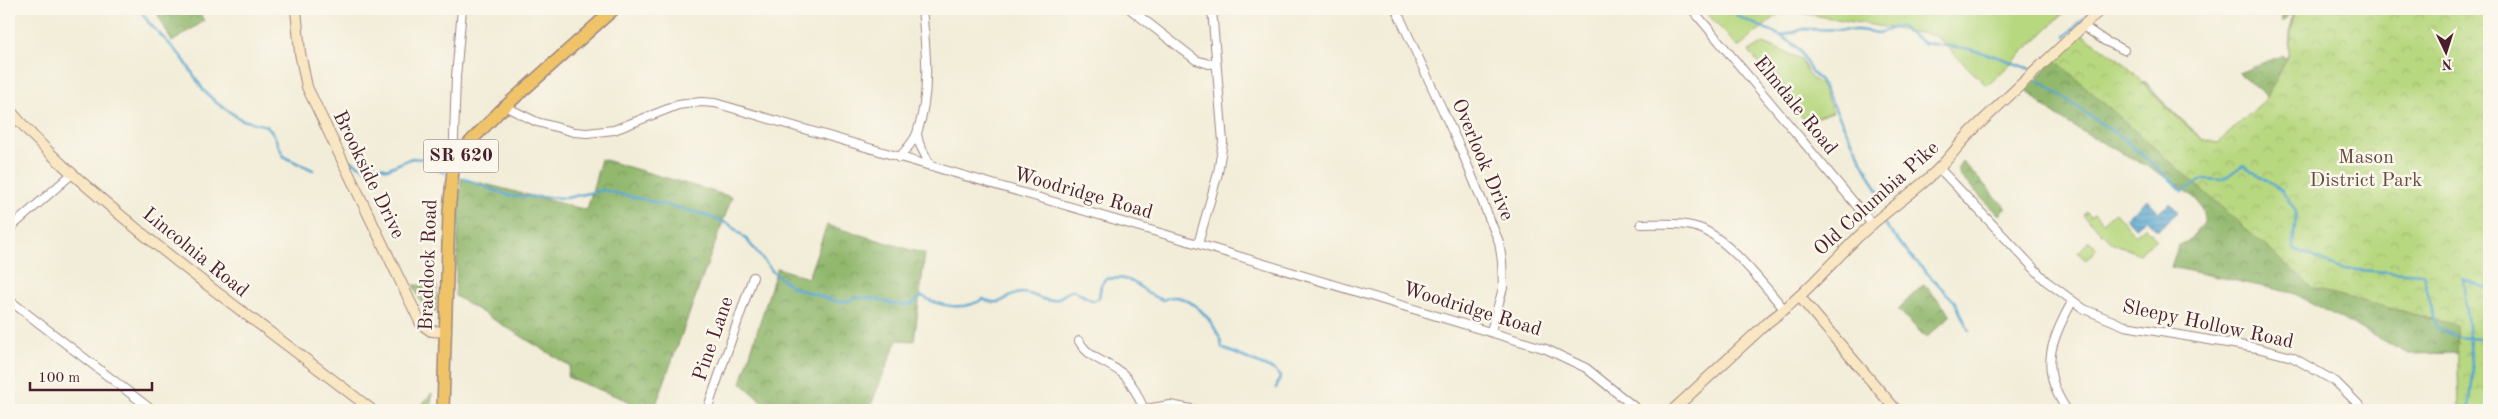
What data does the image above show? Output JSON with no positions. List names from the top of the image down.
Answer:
{
  "streets": {
    "main road": ["SR 620", "Braddock Road"],
    "street": [
      "Elmdale Road",
      "Overlook Drive",
      "Brookside Drive",
      "Woodridge Road",
      "Old Columbia Pike",
      "Lincolnia Road",
      "Sleepy Hollow Road",
      "Pine Lane"
    ]
  },
  "crossings": [
    ["Elmdale Road", "Old Columbia Pike"],
    ["Overlook Drive", "Woodridge Road"],
    ["Brookside Drive", "Braddock Road"],
    ["Woodridge Road", "Braddock Road"],
    ["Old Columbia Pike", "Sleepy Hollow Road"]
  ],
  "parks": ["Mason District Park"],
  "scale_bar": "100 m",
  "north": "bottom"
}
